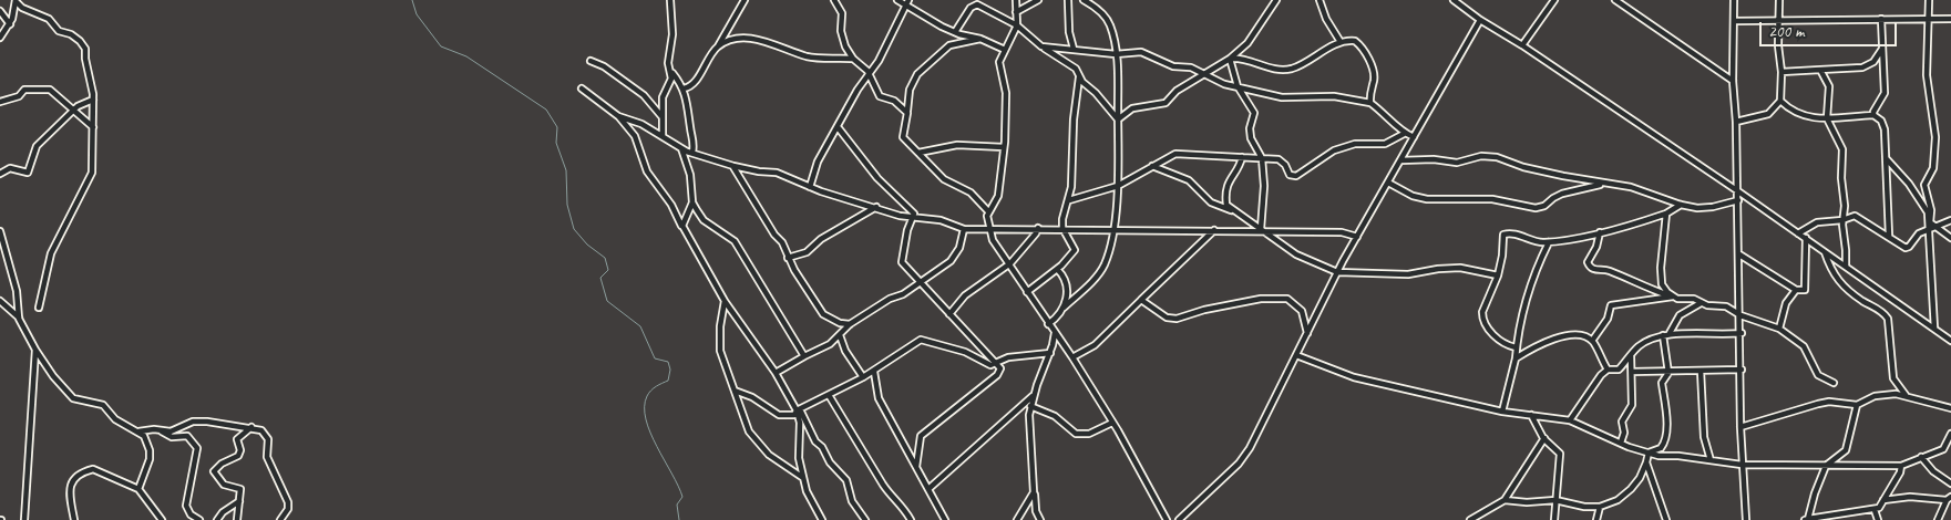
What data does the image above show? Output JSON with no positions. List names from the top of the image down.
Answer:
{
  "scale_bar": "200 m"
}
